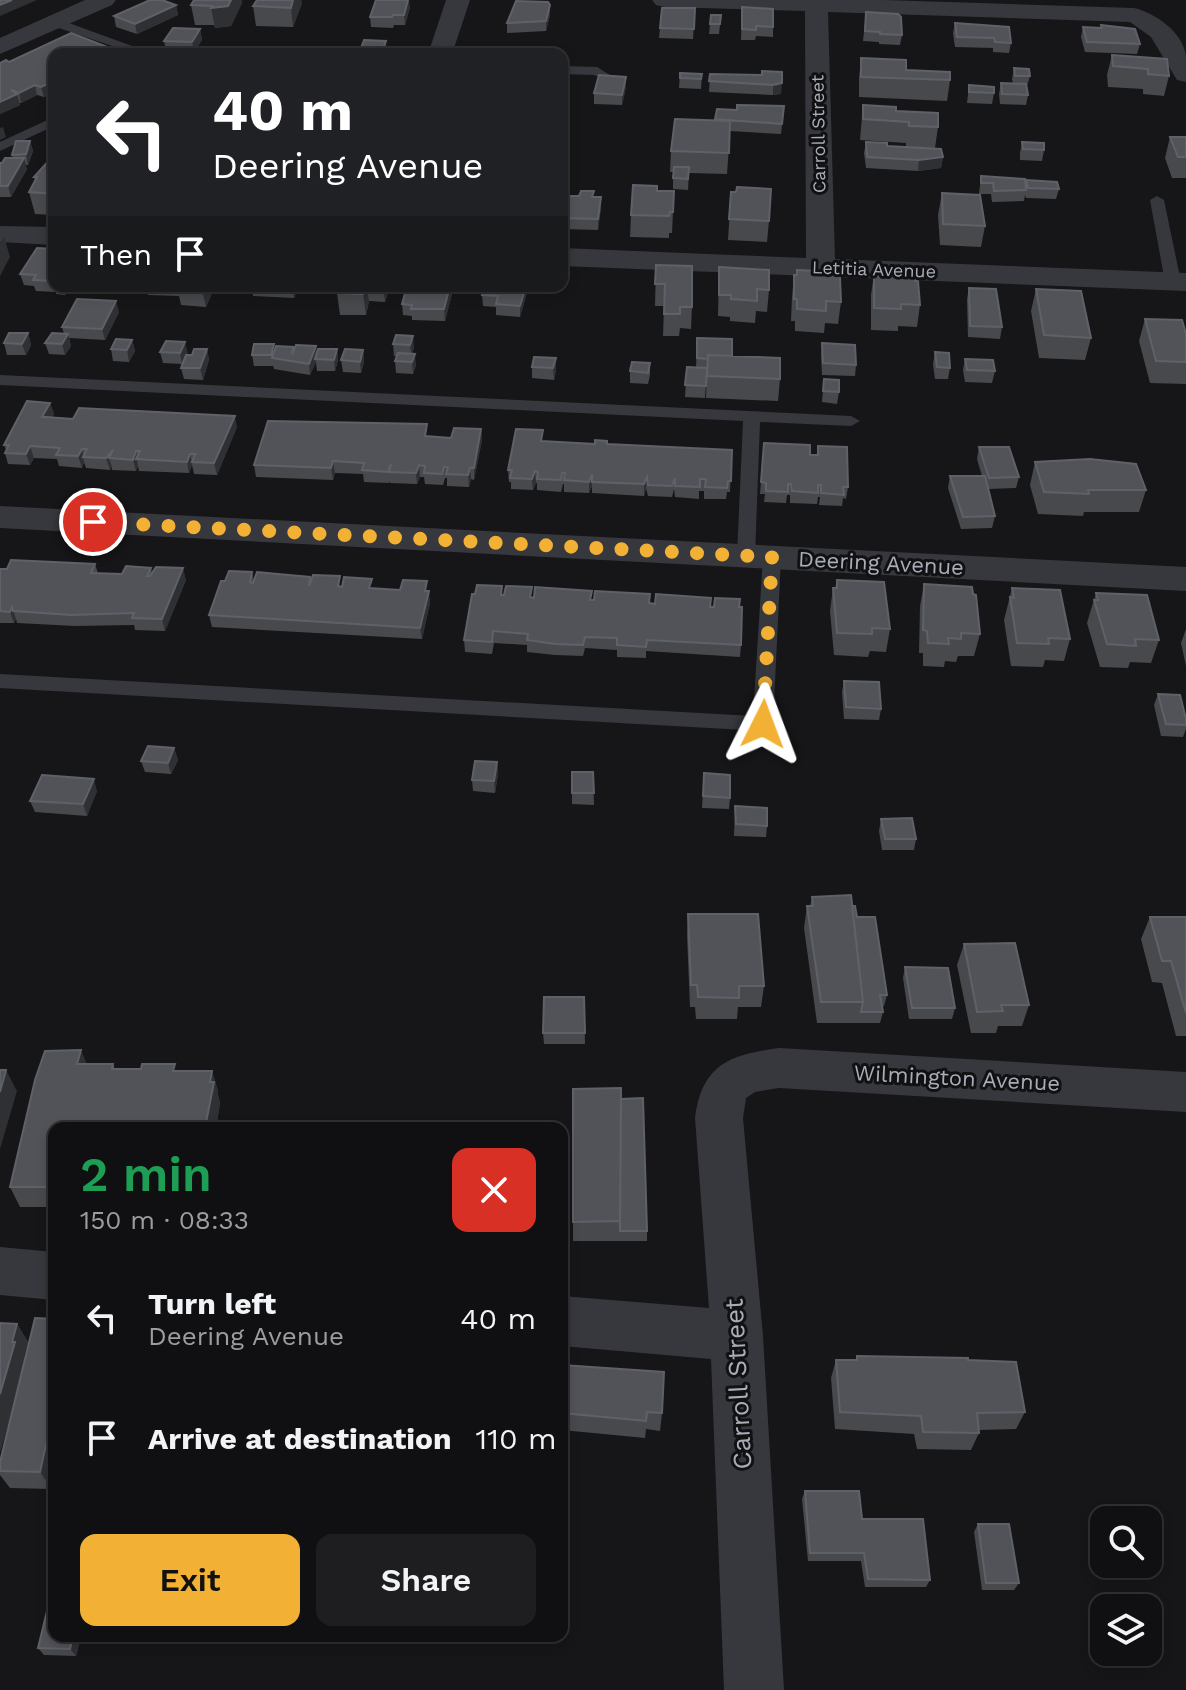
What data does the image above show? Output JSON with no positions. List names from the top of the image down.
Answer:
{
  "streets": {
    "street": [
      "Carroll Street",
      "Letitia Avenue",
      "Deering Avenue",
      "Wilmington Avenue"
    ]
  },
  "crossings": [
    ["Carroll Street", "Letitia Avenue"],
    ["Carroll Street", "Wilmington Avenue"]
  ],
  "page": {
    "turn": ["40 m", "Deering Avenue"],
    "then": "Then",
    "heading": ["2 min", "150 m · 08:33"],
    "list": [
      {
        "name": "Turn left",
        "note": "Deering Avenue",
        "value": "40 m"
      },
      {
        "name": "Arrive at destination",
        "value": "110 m"
      }
    ],
    "buttons": ["Exit", "Share"]
  }
}
